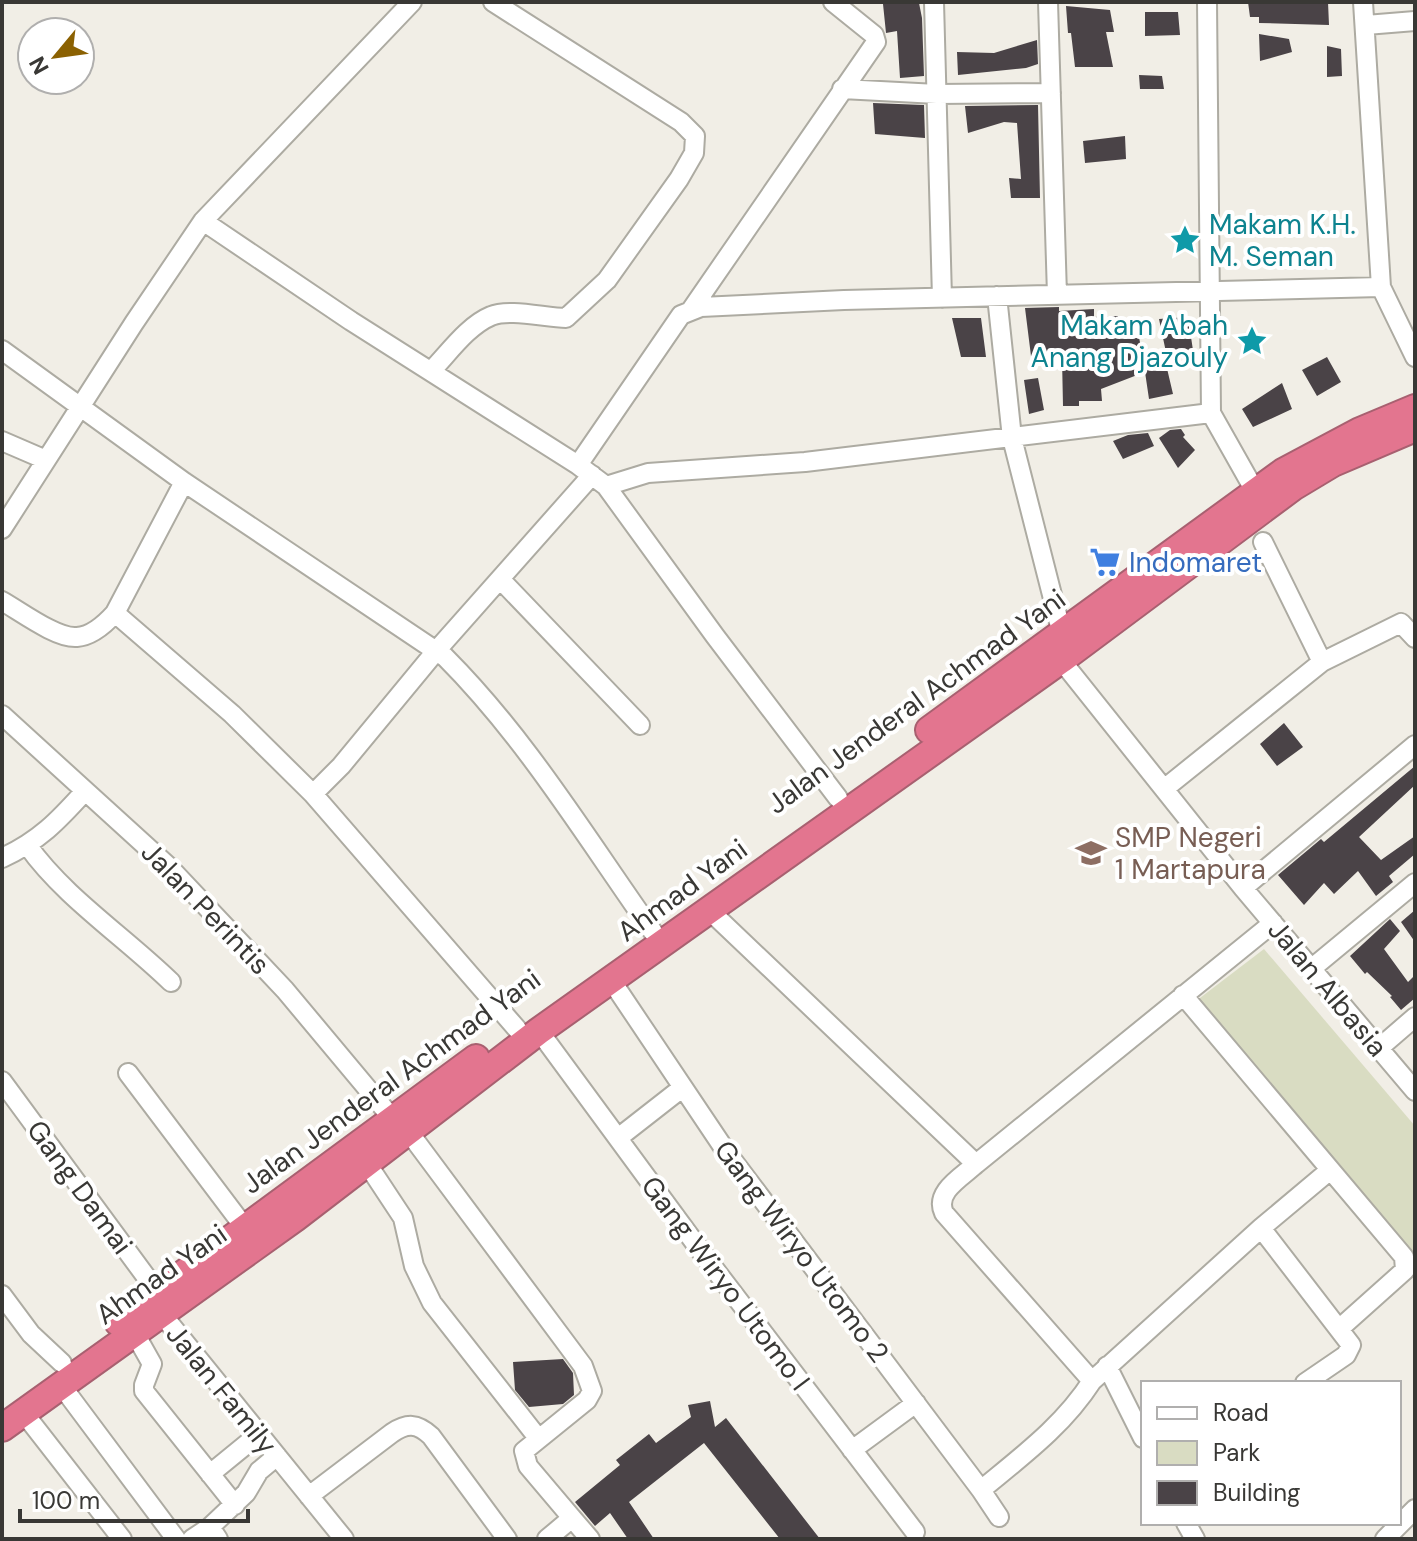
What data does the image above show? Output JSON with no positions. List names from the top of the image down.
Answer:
{
  "streets": {
    "highway": ["Jalan Jenderal Achmad Yani", "Ahmad Yani"],
    "street": [
      "Jalan Perintis",
      "Jalan Albasia",
      "Gang Damai",
      "Gang Wiryo Utomo 2",
      "Gang Wiryo Utomo I",
      "Jalan Family"
    ]
  },
  "crossings": [
    ["Jalan Jenderal Achmad Yani", "Ahmad Yani"],
    ["Jalan Jenderal Achmad Yani", "Jalan Perintis"],
    ["Jalan Jenderal Achmad Yani", "Jalan Albasia"],
    ["Jalan Jenderal Achmad Yani", "Gang Damai"],
    ["Jalan Jenderal Achmad Yani", "Gang Wiryo Utomo I"],
    ["Jalan Jenderal Achmad Yani", "Jalan Family"],
    ["Ahmad Yani", "Jalan Albasia"],
    ["Ahmad Yani", "Gang Damai"],
    ["Ahmad Yani", "Gang Wiryo Utomo 2"],
    ["Ahmad Yani", "Gang Wiryo Utomo I"],
    ["Ahmad Yani", "Jalan Family"],
    ["Gang Damai", "Jalan Family"]
  ],
  "places": {
    "place": ["Makam K.H. M. Seman", "Makam Abah Anang Djazouly"],
    "supermarket": ["Indomaret"],
    "school or university": ["SMP Negeri 1 Martapura"]
  },
  "legend": ["Road", "Park", "Building"],
  "scale_bar": "100 m",
  "north": "bottom left"
}
